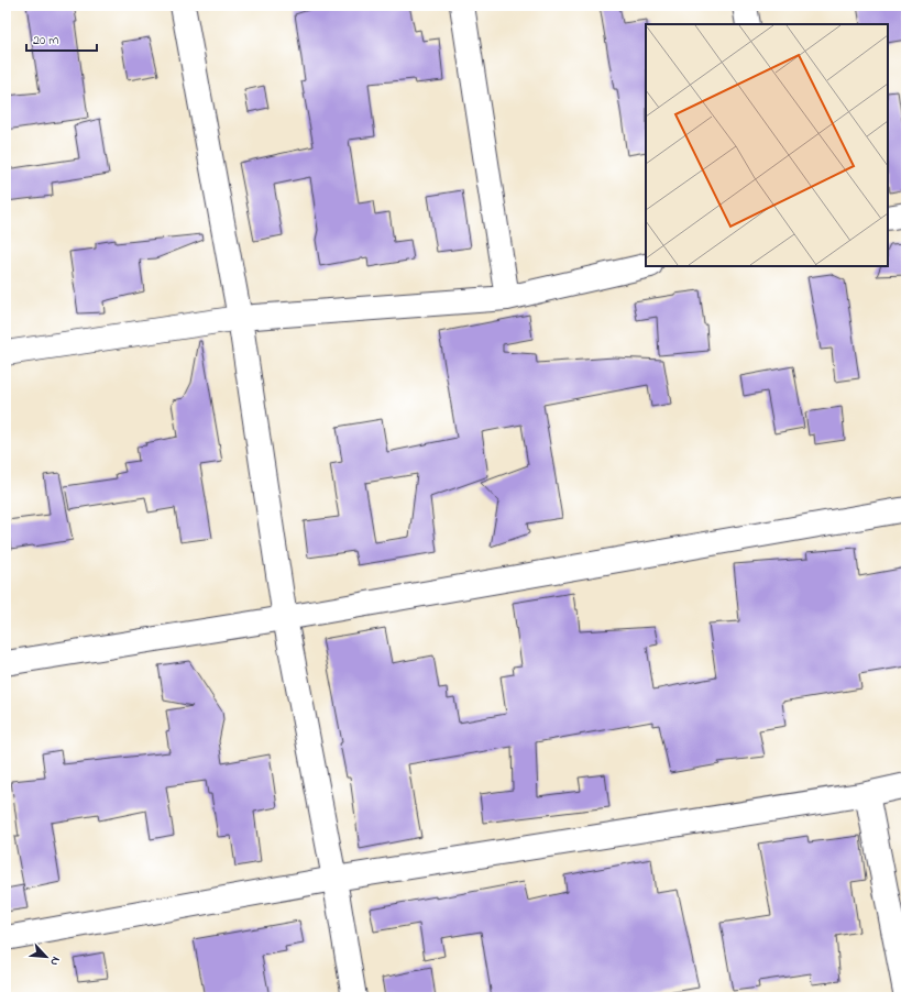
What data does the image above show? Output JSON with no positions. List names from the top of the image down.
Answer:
{
  "scale_bar": "20 m",
  "north": "bottom right"
}
